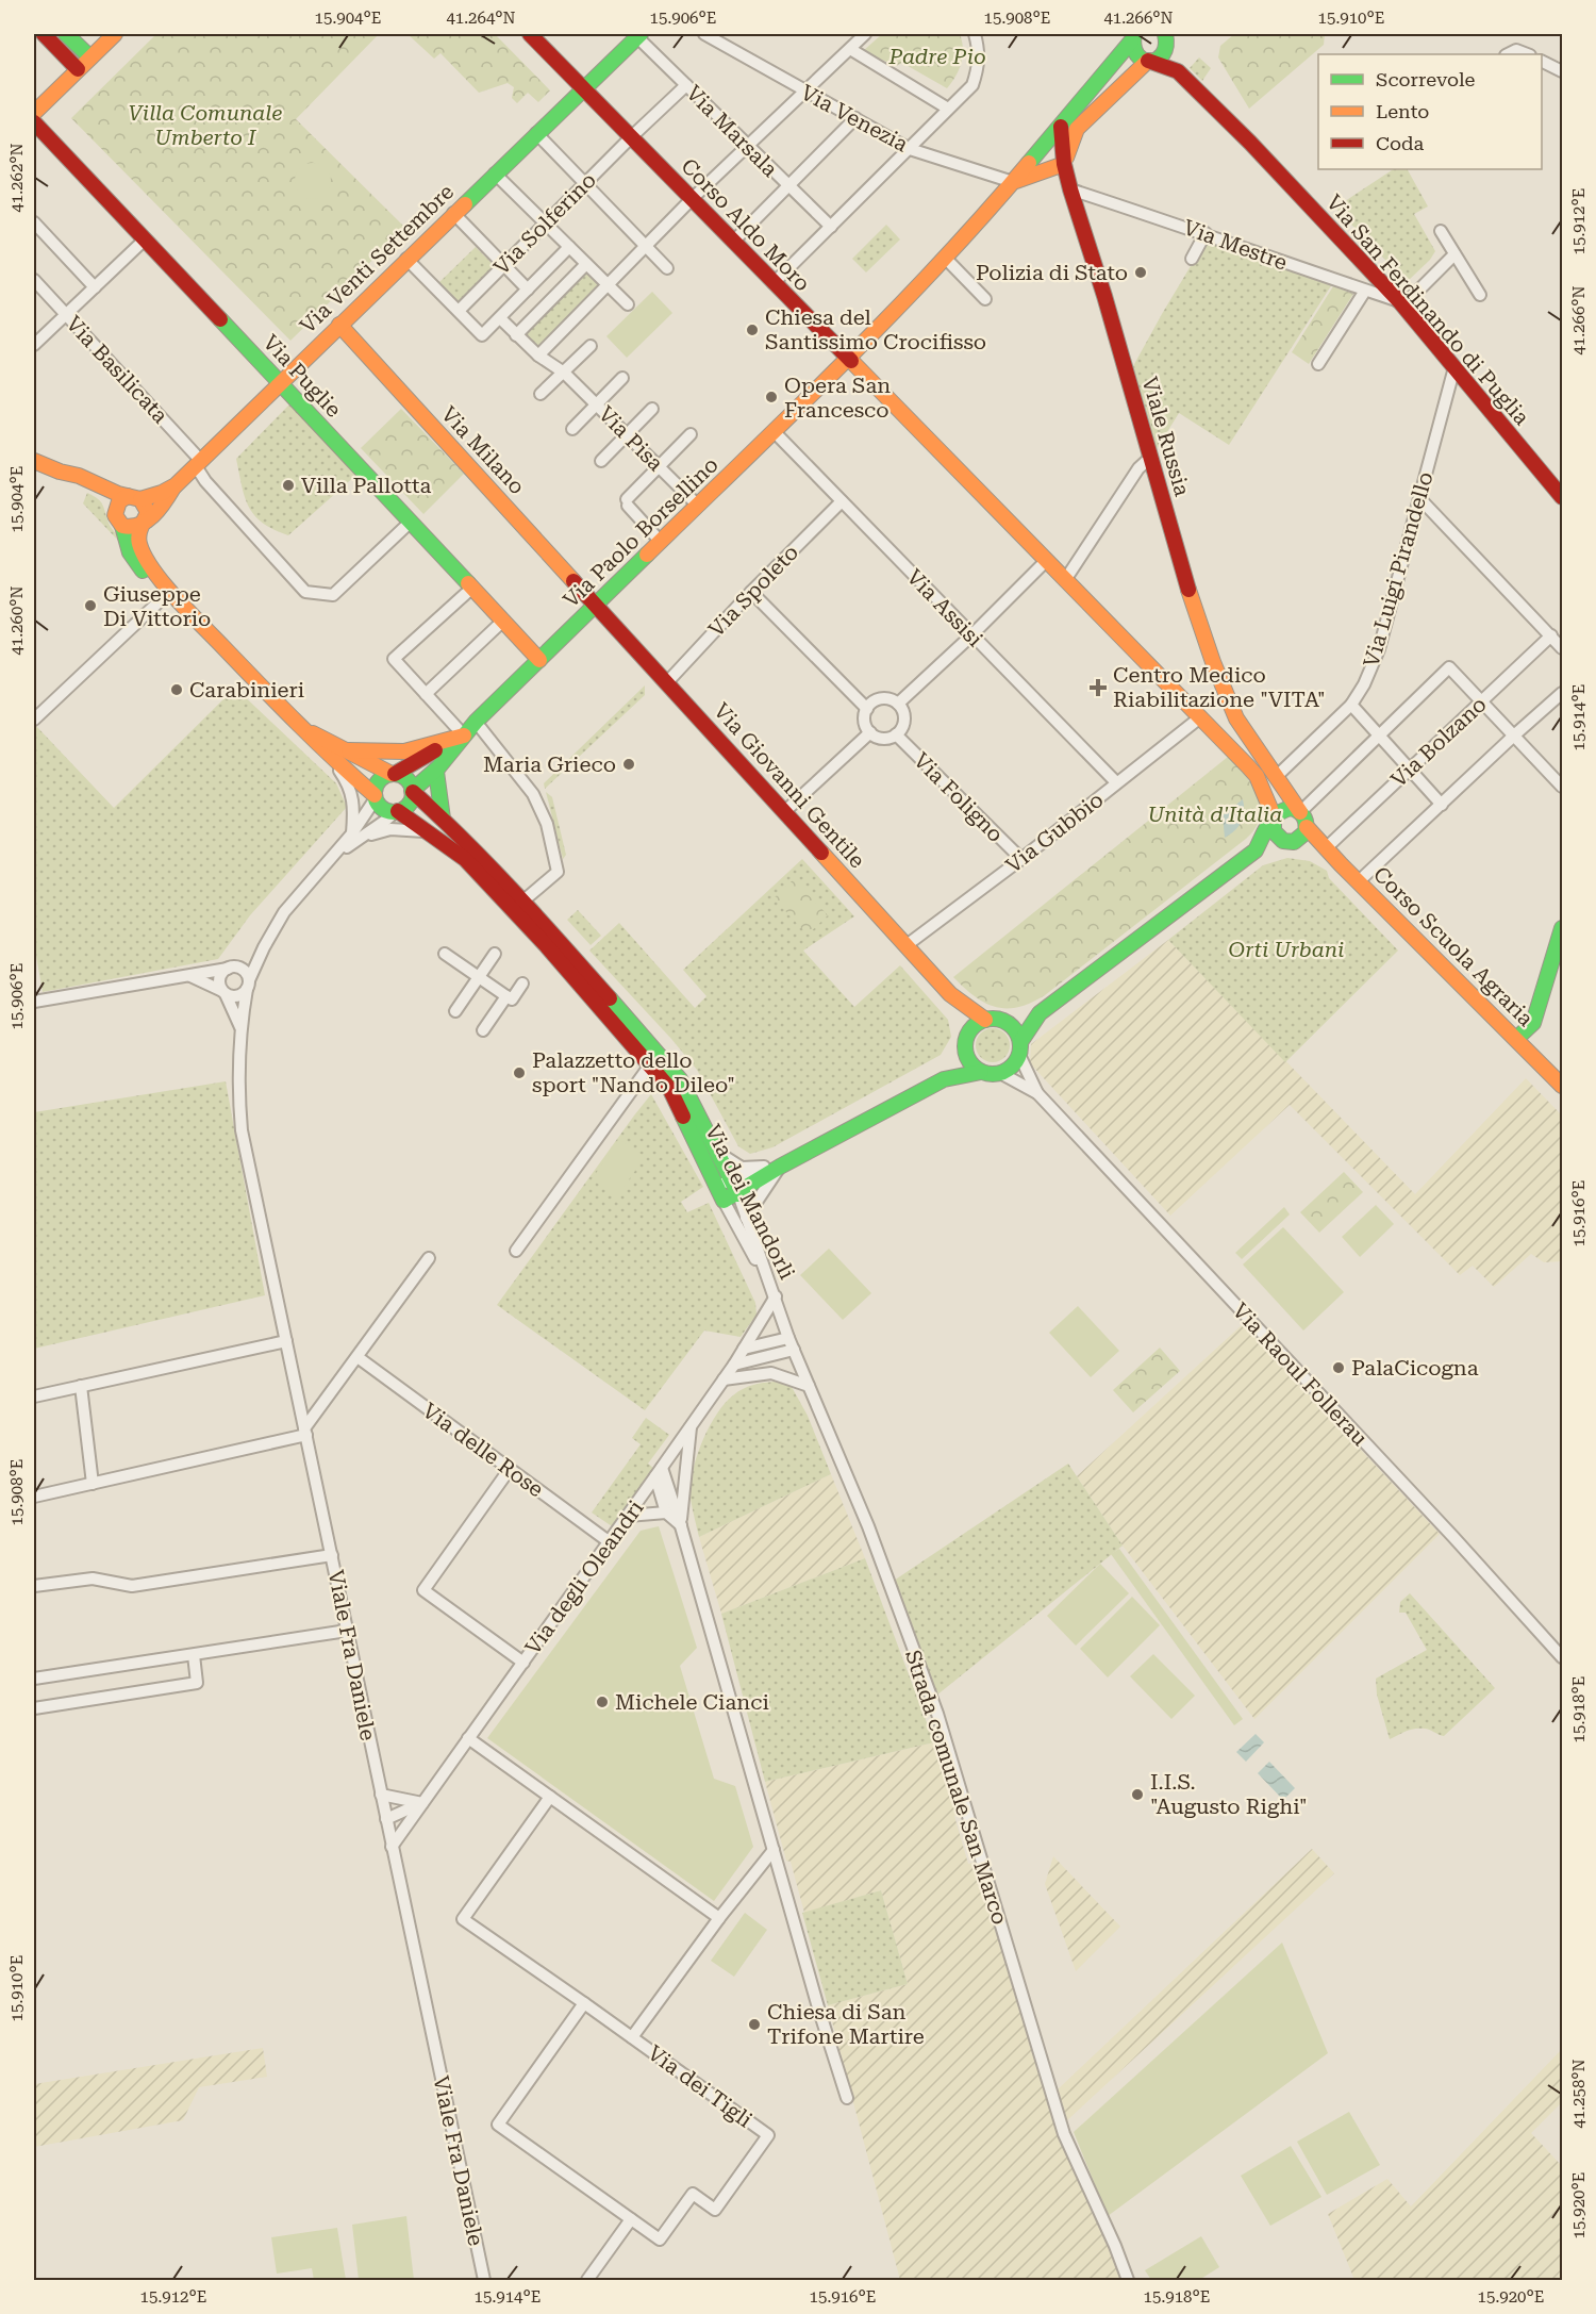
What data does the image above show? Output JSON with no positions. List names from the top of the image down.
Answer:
{
  "streets": {
    "street": [
      "Via Venezia",
      "Via Marsala",
      "Via Solferino",
      "Corso Aldo Moro",
      "Via Mestre",
      "Via Venti Settembre",
      "Via San Ferdinando di Puglia",
      "Via Basilicata",
      "Via Puglie",
      "Viale Russia",
      "Via Pisa",
      "Via Milano",
      "Via Paolo Borsellino",
      "Via Luigi Pirandello",
      "Via Spoleto",
      "Via Assisi",
      "Via Bolzano",
      "Via Giovanni Gentile",
      "Via Foligno",
      "Via Gubbio",
      "Corso Scuola Agraria",
      "Via dei Mandorli",
      "Via Raoul Follerau",
      "Via delle Rose",
      "Via degli Oleandri",
      "Viale Fra Daniele",
      "Strada comunale San Marco",
      "Via dei Tigli"
    ]
  },
  "crossings": [
    ["Via Venezia", "Via Paolo Borsellino"],
    ["Via Marsala", "Via Solferino"],
    ["Via Marsala", "Via Venti Settembre"],
    ["Via Solferino", "Corso Aldo Moro"],
    ["Corso Aldo Moro", "Via Venti Settembre"],
    ["Corso Aldo Moro", "Viale Russia"],
    ["Corso Aldo Moro", "Via Paolo Borsellino"],
    ["Corso Aldo Moro", "Via Gubbio"],
    ["Corso Aldo Moro", "Corso Scuola Agraria"],
    ["Via Mestre", "Via San Ferdinando di Puglia"],
    ["Via Mestre", "Viale Russia"],
    ["Via Venti Settembre", "Via Basilicata"],
    ["Via Venti Settembre", "Via Puglie"],
    ["Via Venti Settembre", "Via Milano"],
    ["Via San Ferdinando di Puglia", "Via Luigi Pirandello"],
    ["Via Basilicata", "Via Puglie"],
    ["Via Puglie", "Via Paolo Borsellino"],
    ["Viale Russia", "Via Paolo Borsellino"],
    ["Viale Russia", "Via Luigi Pirandello"],
    ["Viale Russia", "Corso Scuola Agraria"],
    ["Via Pisa", "Via Paolo Borsellino"],
    ["Via Milano", "Via Paolo Borsellino"],
    ["Via Milano", "Via Giovanni Gentile"],
    ["Via Paolo Borsellino", "Via Assisi"],
    ["Via Paolo Borsellino", "Via Giovanni Gentile"],
    ["Via Paolo Borsellino", "Via dei Mandorli"],
    ["Via Paolo Borsellino", "Viale Fra Daniele"],
    ["Via Spoleto", "Via Assisi"],
    ["Via Spoleto", "Via Giovanni Gentile"],
    ["Via Assisi", "Via Gubbio"],
    ["Via Bolzano", "Corso Scuola Agraria"],
    ["Via Giovanni Gentile", "Via Gubbio"],
    ["Via Giovanni Gentile", "Via Raoul Follerau"],
    ["Via Foligno", "Via Gubbio"],
    ["Via dei Mandorli", "Via degli Oleandri"],
    ["Via dei Mandorli", "Viale Fra Daniele"],
    ["Via dei Mandorli", "Strada comunale San Marco"],
    ["Via delle Rose", "Via degli Oleandri"],
    ["Via degli Oleandri", "Viale Fra Daniele"],
    ["Via degli Oleandri", "Strada comunale San Marco"]
  ],
  "parks": [
    "Padre Pio",
    "Villa Comunale Umberto I",
    "Unità d'Italia",
    "Orti Urbani"
  ],
  "places": {
    "other": [
      "Polizia di Stato",
      "Chiesa del Santissimo Crocifisso",
      "Opera San Francesco",
      "Villa Pallotta",
      "Giuseppe Di Vittorio",
      "Carabinieri",
      "Maria Grieco",
      "Palazzetto dello sport \"Nando Dileo\"",
      "PalaCicogna",
      "Michele Cianci",
      "I.I.S. \"Augusto Righi\"",
      "Chiesa di San Trifone Martire"
    ],
    "health": ["Centro Medico Riabilitazione \"VITA\""]
  },
  "legend": ["Scorrevole", "Lento", "Coda"],
  "coordinates": [
    "15.904°E",
    "41.264°N",
    "15.906°E",
    "15.908°E",
    "41.266°N",
    "15.910°E",
    "41.262°N",
    "15.912°E",
    "41.260°N",
    "15.914°E",
    "15.916°E",
    "15.918°E",
    "41.258°N",
    "15.920°E"
  ]
}
